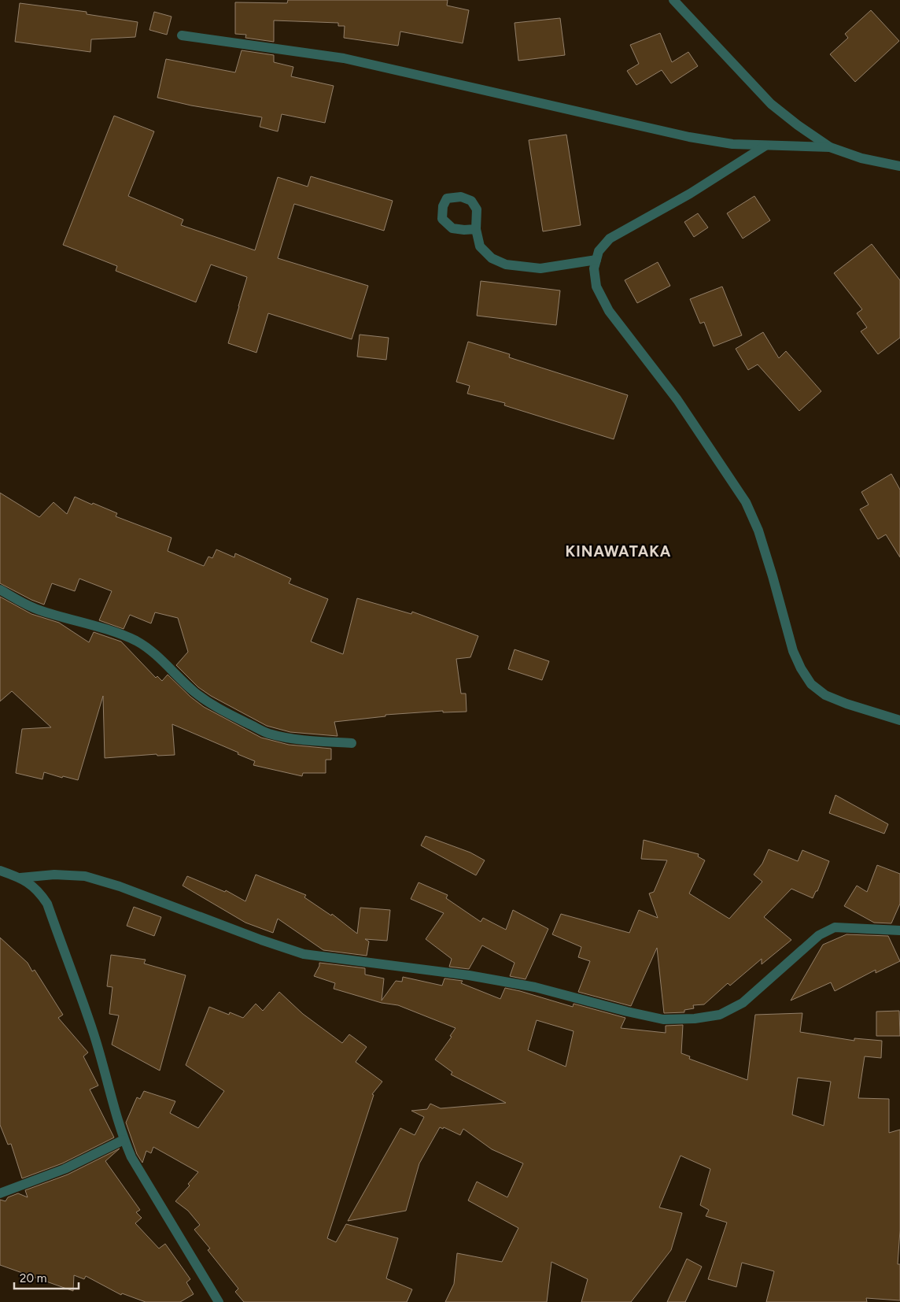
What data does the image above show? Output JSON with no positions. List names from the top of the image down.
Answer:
{
  "districts": ["KINAWATAKA"],
  "scale_bar": "20 m"
}
